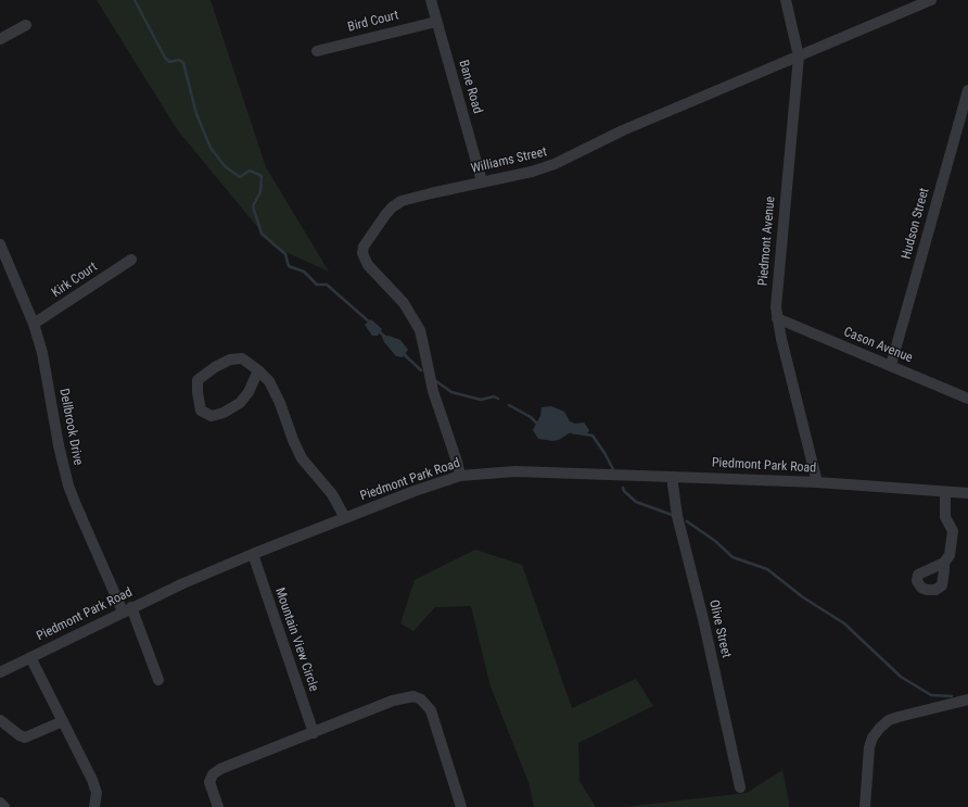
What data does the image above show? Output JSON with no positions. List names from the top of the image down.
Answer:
{
  "streets": {
    "street": [
      "Bird Court",
      "Bane Road",
      "Williams Street",
      "Hudson Street",
      "Piedmont Avenue",
      "Kirk Court",
      "Cason Avenue",
      "Dellbrook Drive",
      "Piedmont Park Road",
      "Olive Street",
      "Mountain View Circle"
    ]
  },
  "crossings": [
    ["Bird Court", "Bane Road"],
    ["Bane Road", "Williams Street"],
    ["Williams Street", "Piedmont Avenue"],
    ["Williams Street", "Piedmont Park Road"],
    ["Hudson Street", "Cason Avenue"],
    ["Piedmont Avenue", "Cason Avenue"],
    ["Piedmont Avenue", "Piedmont Park Road"],
    ["Kirk Court", "Dellbrook Drive"],
    ["Dellbrook Drive", "Piedmont Park Road"],
    ["Piedmont Park Road", "Olive Street"],
    ["Piedmont Park Road", "Mountain View Circle"]
  ]
}
